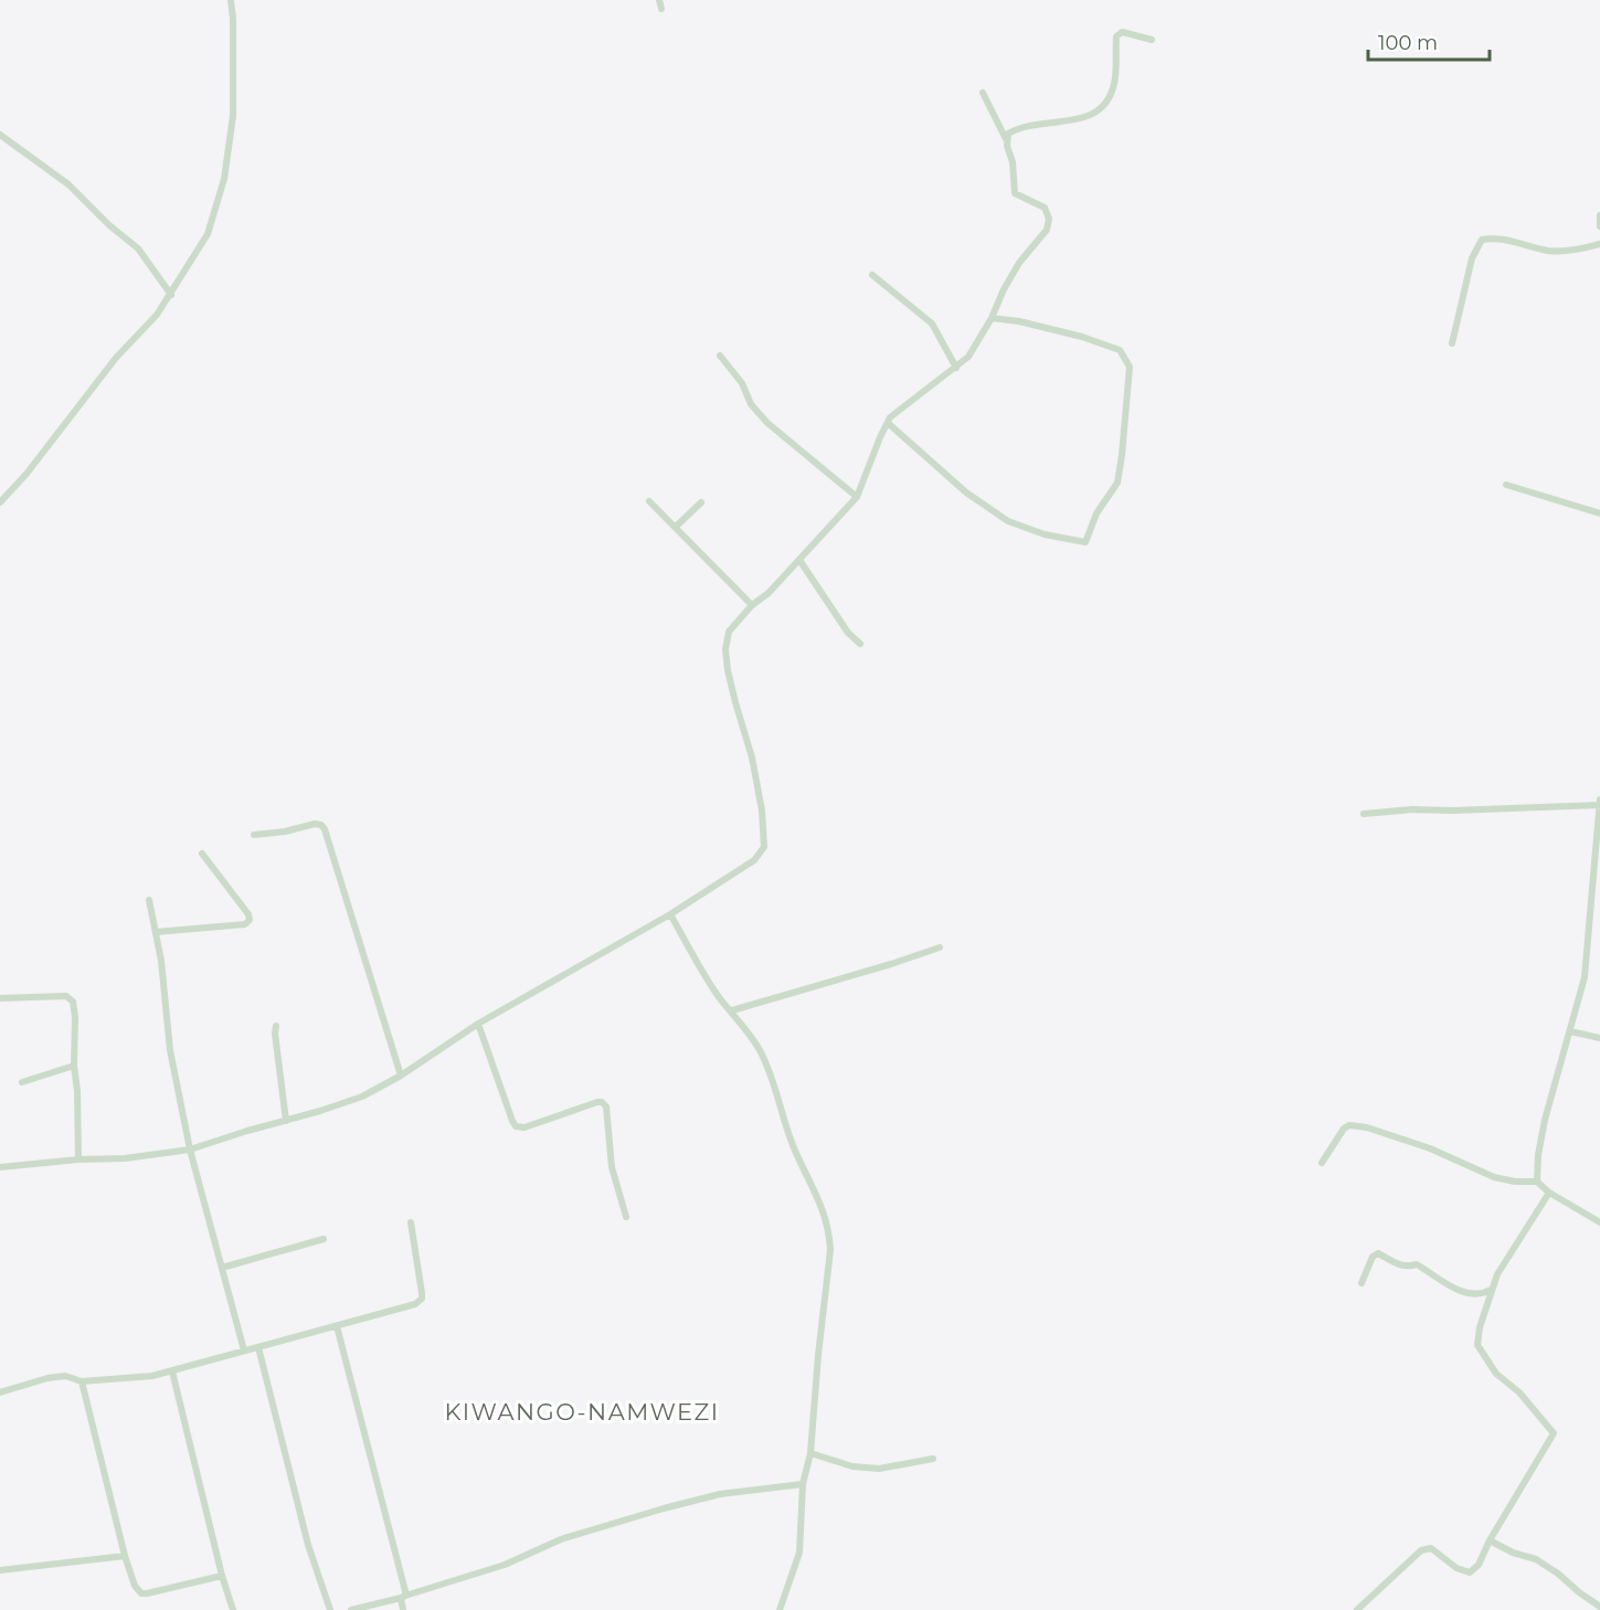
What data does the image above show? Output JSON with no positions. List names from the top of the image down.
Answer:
{
  "districts": ["KIWANGO-NAMWEZI"],
  "scale_bar": "100 m"
}
